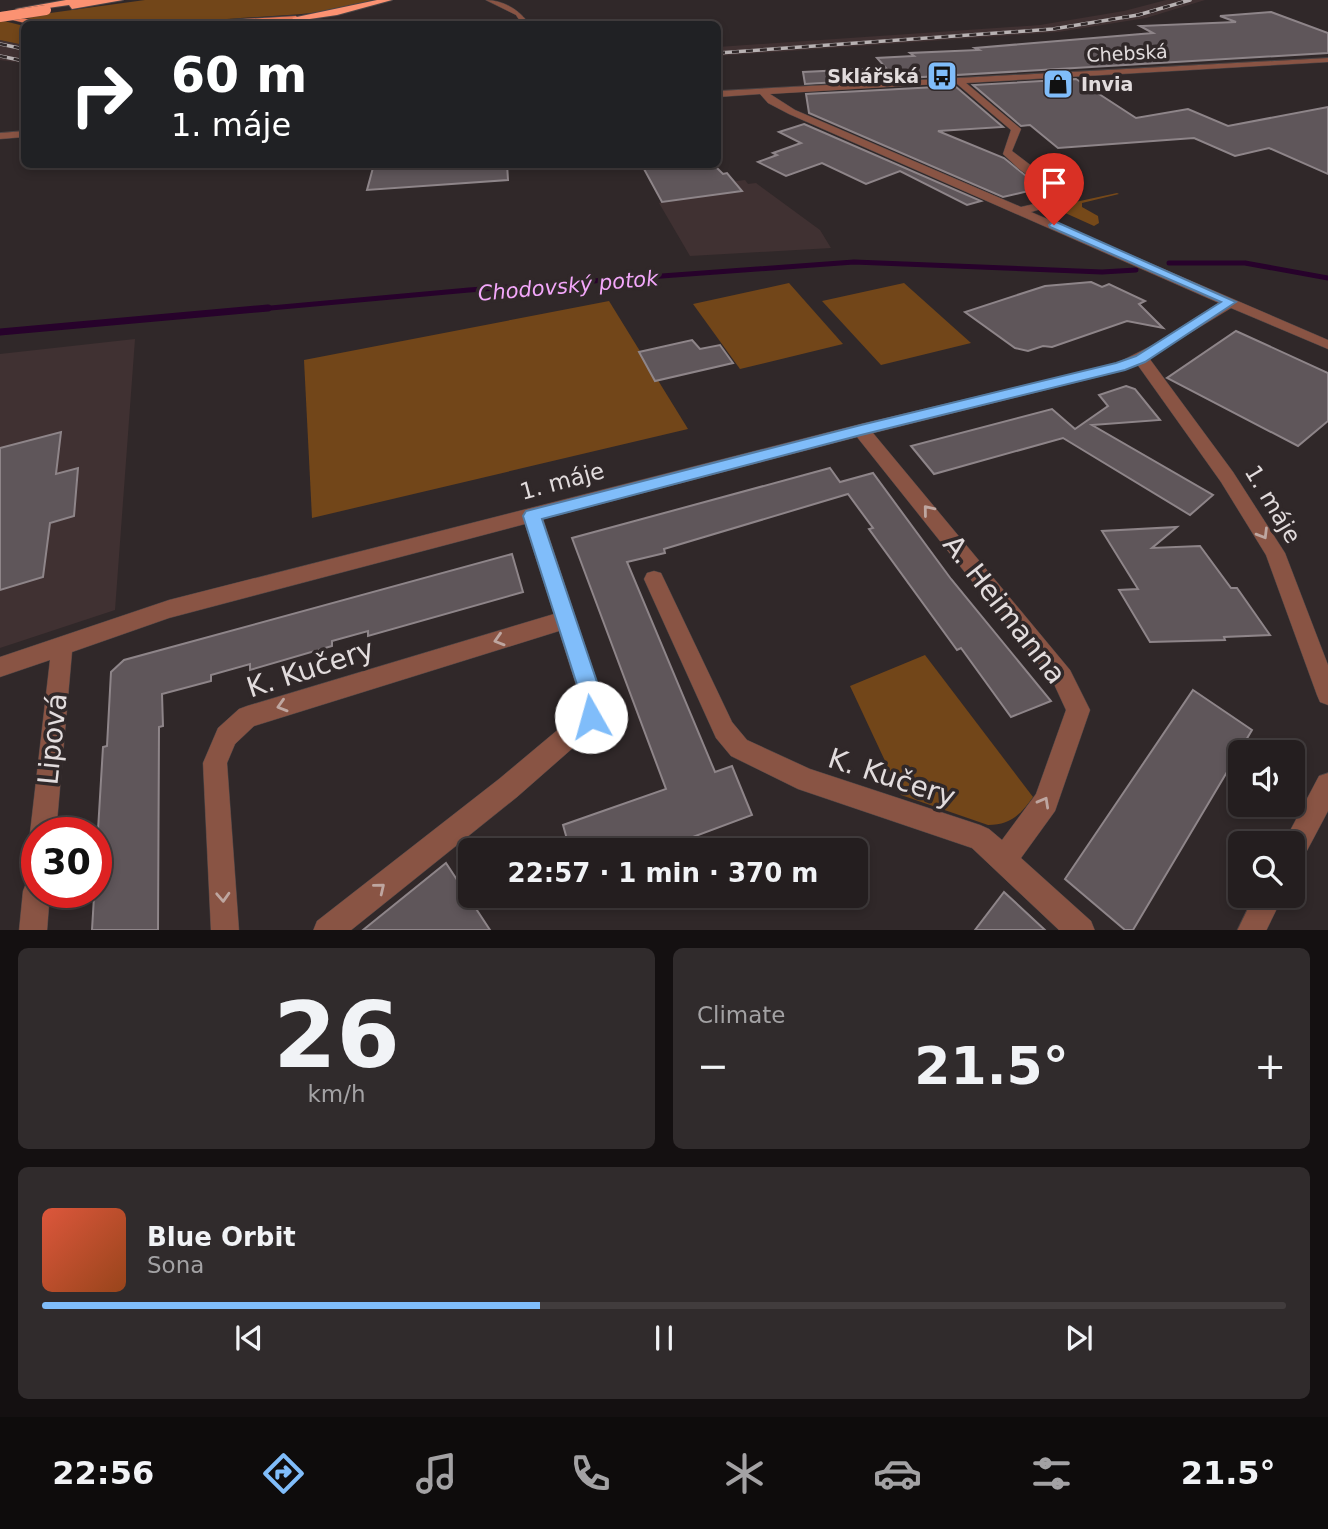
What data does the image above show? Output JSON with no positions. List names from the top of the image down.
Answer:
{
  "streets": {
    "street": [
      "Chebská",
      "1. máje",
      "A. Heimanna",
      "K. Kučery",
      "Lipová"
    ]
  },
  "crossings": [
    ["1. máje", "A. Heimanna"],
    ["1. máje", "Lipová"],
    ["A. Heimanna", "K. Kučery"]
  ],
  "one_way": ["A. Heimanna", "K. Kučery"],
  "water": ["Chodovský potok"],
  "places": {
    "bus stop": ["Sklářská"],
    "shop": ["Invia"]
  },
  "page": {
    "turn": ["60 m", "1. máje"],
    "limit": "30",
    "trip": "22:57 · 1 min · 370 m",
    "tile": [
      ["26", "km/h"],
      "Climate"
    ],
    "heat": ["−", "21.5°", "+"],
    "song": ["Blue Orbit", "Sona"],
    "tabs": ["22:56", "21.5°"]
  }
}
